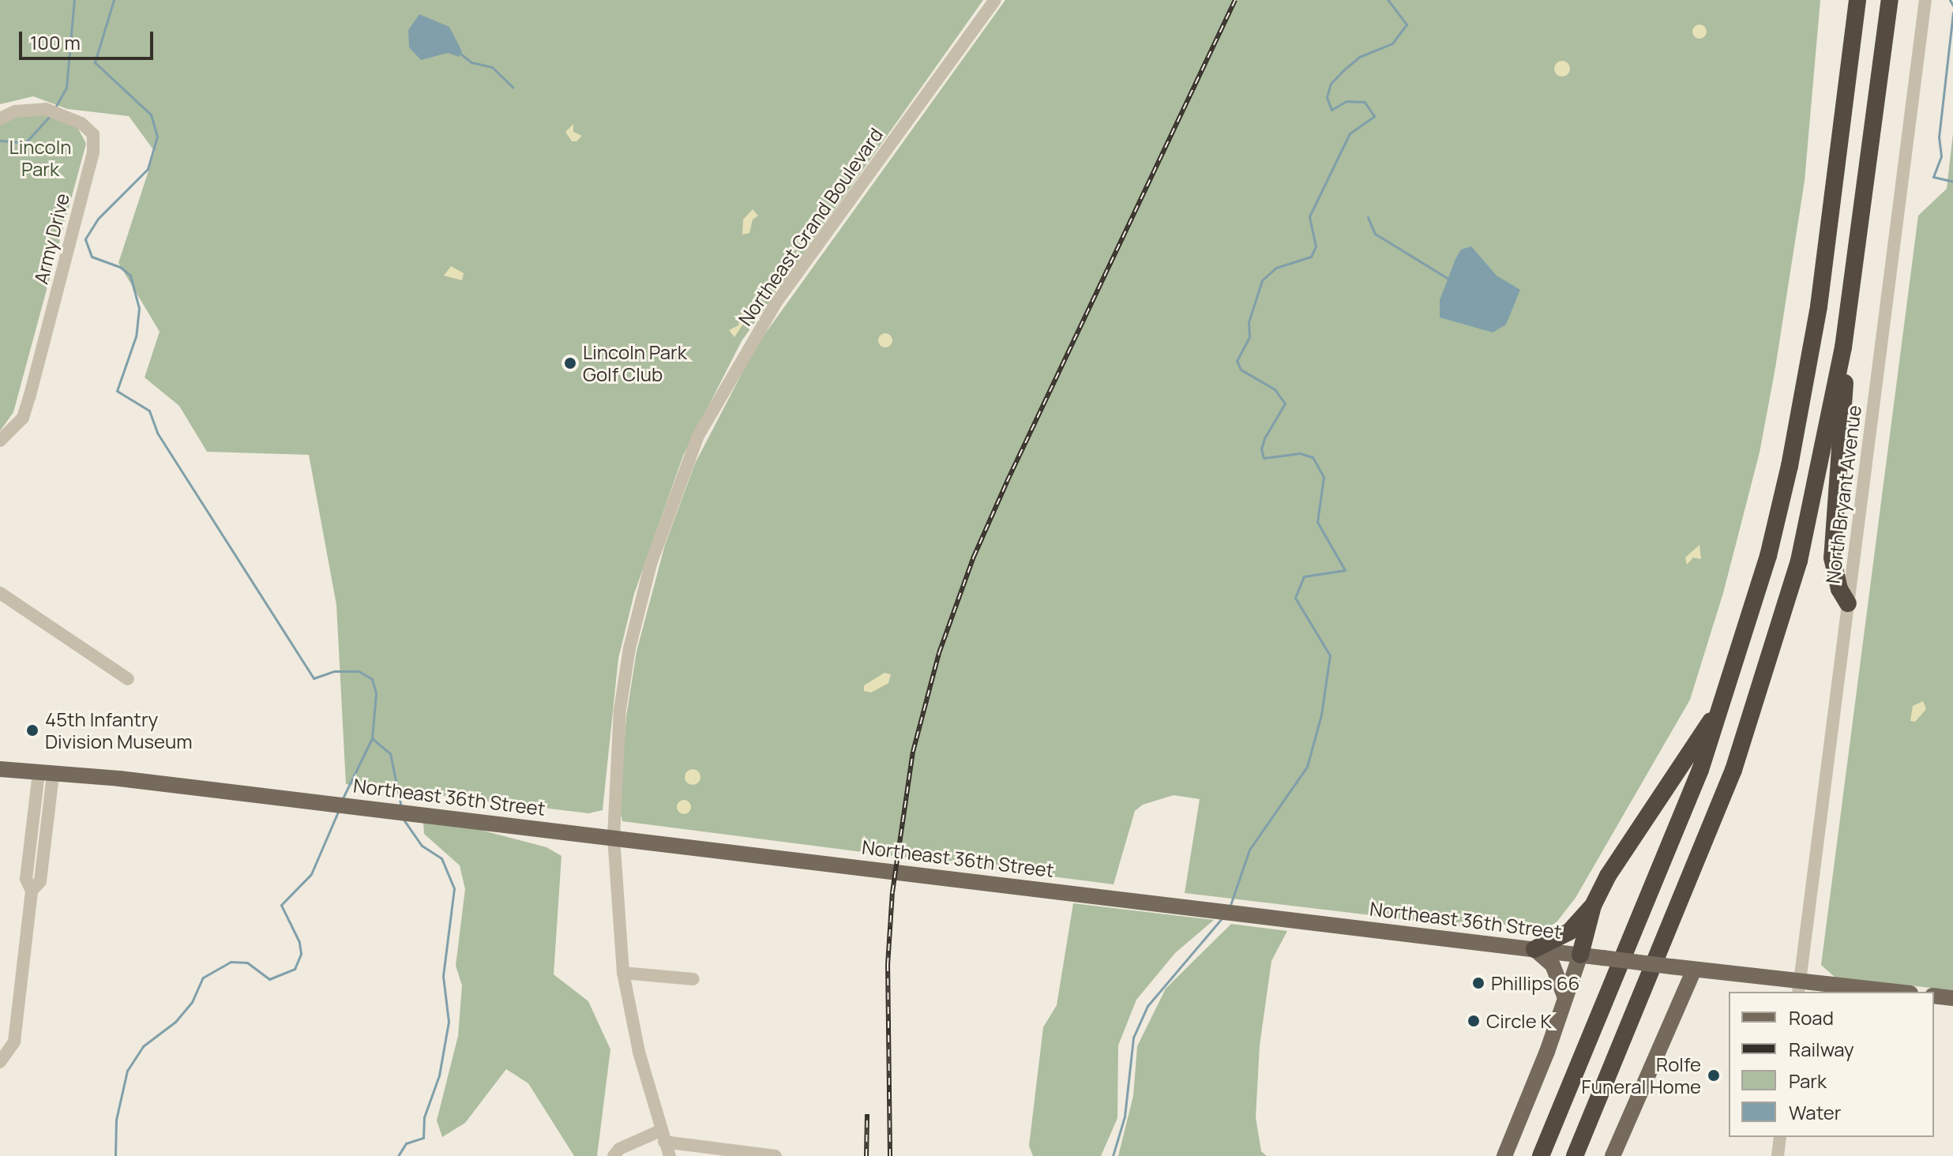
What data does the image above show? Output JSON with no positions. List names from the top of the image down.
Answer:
{
  "streets": {
    "main road": ["Northeast 36th Street"],
    "street": ["Northeast Grand Boulevard", "Army Drive", "North Bryant Avenue"]
  },
  "crossings": [
    ["Northeast Grand Boulevard", "Northeast 36th Street"],
    ["North Bryant Avenue", "Northeast 36th Street"]
  ],
  "parks": ["Lincoln Park"],
  "places": [
    "Lincoln Park Golf Club",
    "45th Infantry Division Museum",
    "Phillips 66",
    "Circle K",
    "Rolfe Funeral Home"
  ],
  "legend": [
    "Road",
    "Railway",
    "Park",
    "Water"
  ],
  "scale_bar": "100 m"
}
